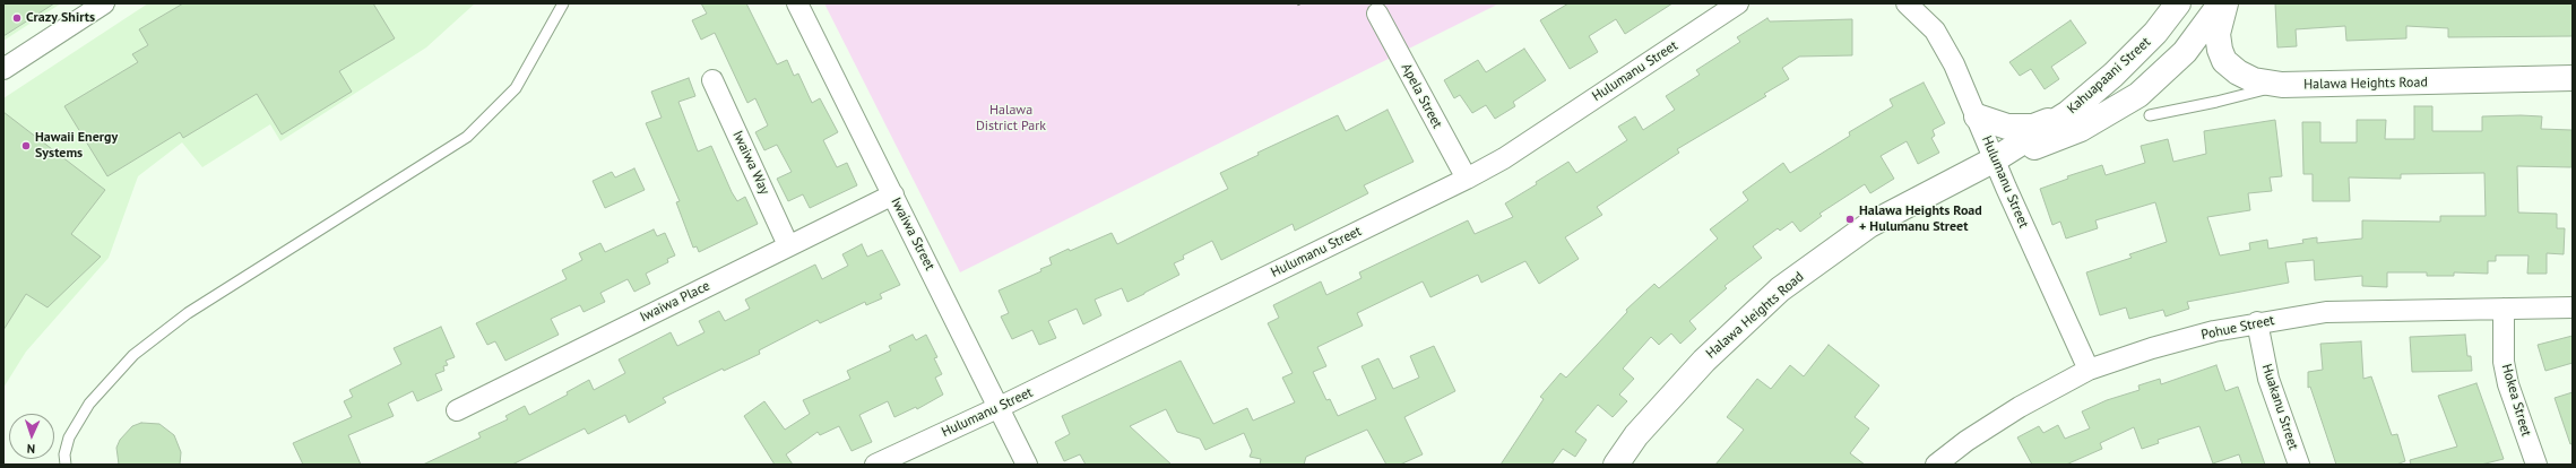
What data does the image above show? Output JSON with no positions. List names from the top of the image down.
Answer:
{
  "streets": {
    "street": [
      "Hulumanu Street",
      "Kahuapaani Street",
      "Halawa Heights Road",
      "Apela Street",
      "Iwaiwa Way",
      "Iwaiwa Street",
      "Iwaiwa Place",
      "Pohue Street",
      "Hokea Street",
      "Huakanu Street"
    ]
  },
  "crossings": [
    ["Hulumanu Street", "Kahuapaani Street"],
    ["Hulumanu Street", "Halawa Heights Road"],
    ["Hulumanu Street", "Apela Street"],
    ["Hulumanu Street", "Iwaiwa Street"],
    ["Hulumanu Street", "Pohue Street"],
    ["Kahuapaani Street", "Halawa Heights Road"],
    ["Iwaiwa Way", "Iwaiwa Place"],
    ["Iwaiwa Street", "Iwaiwa Place"],
    ["Pohue Street", "Hokea Street"],
    ["Pohue Street", "Huakanu Street"]
  ],
  "parks": ["Halawa District Park"],
  "places": ["Crazy Shirts", "Hawaii Energy Systems", "Halawa Heights Road + Hulumanu Street"],
  "north": "bottom"
}
